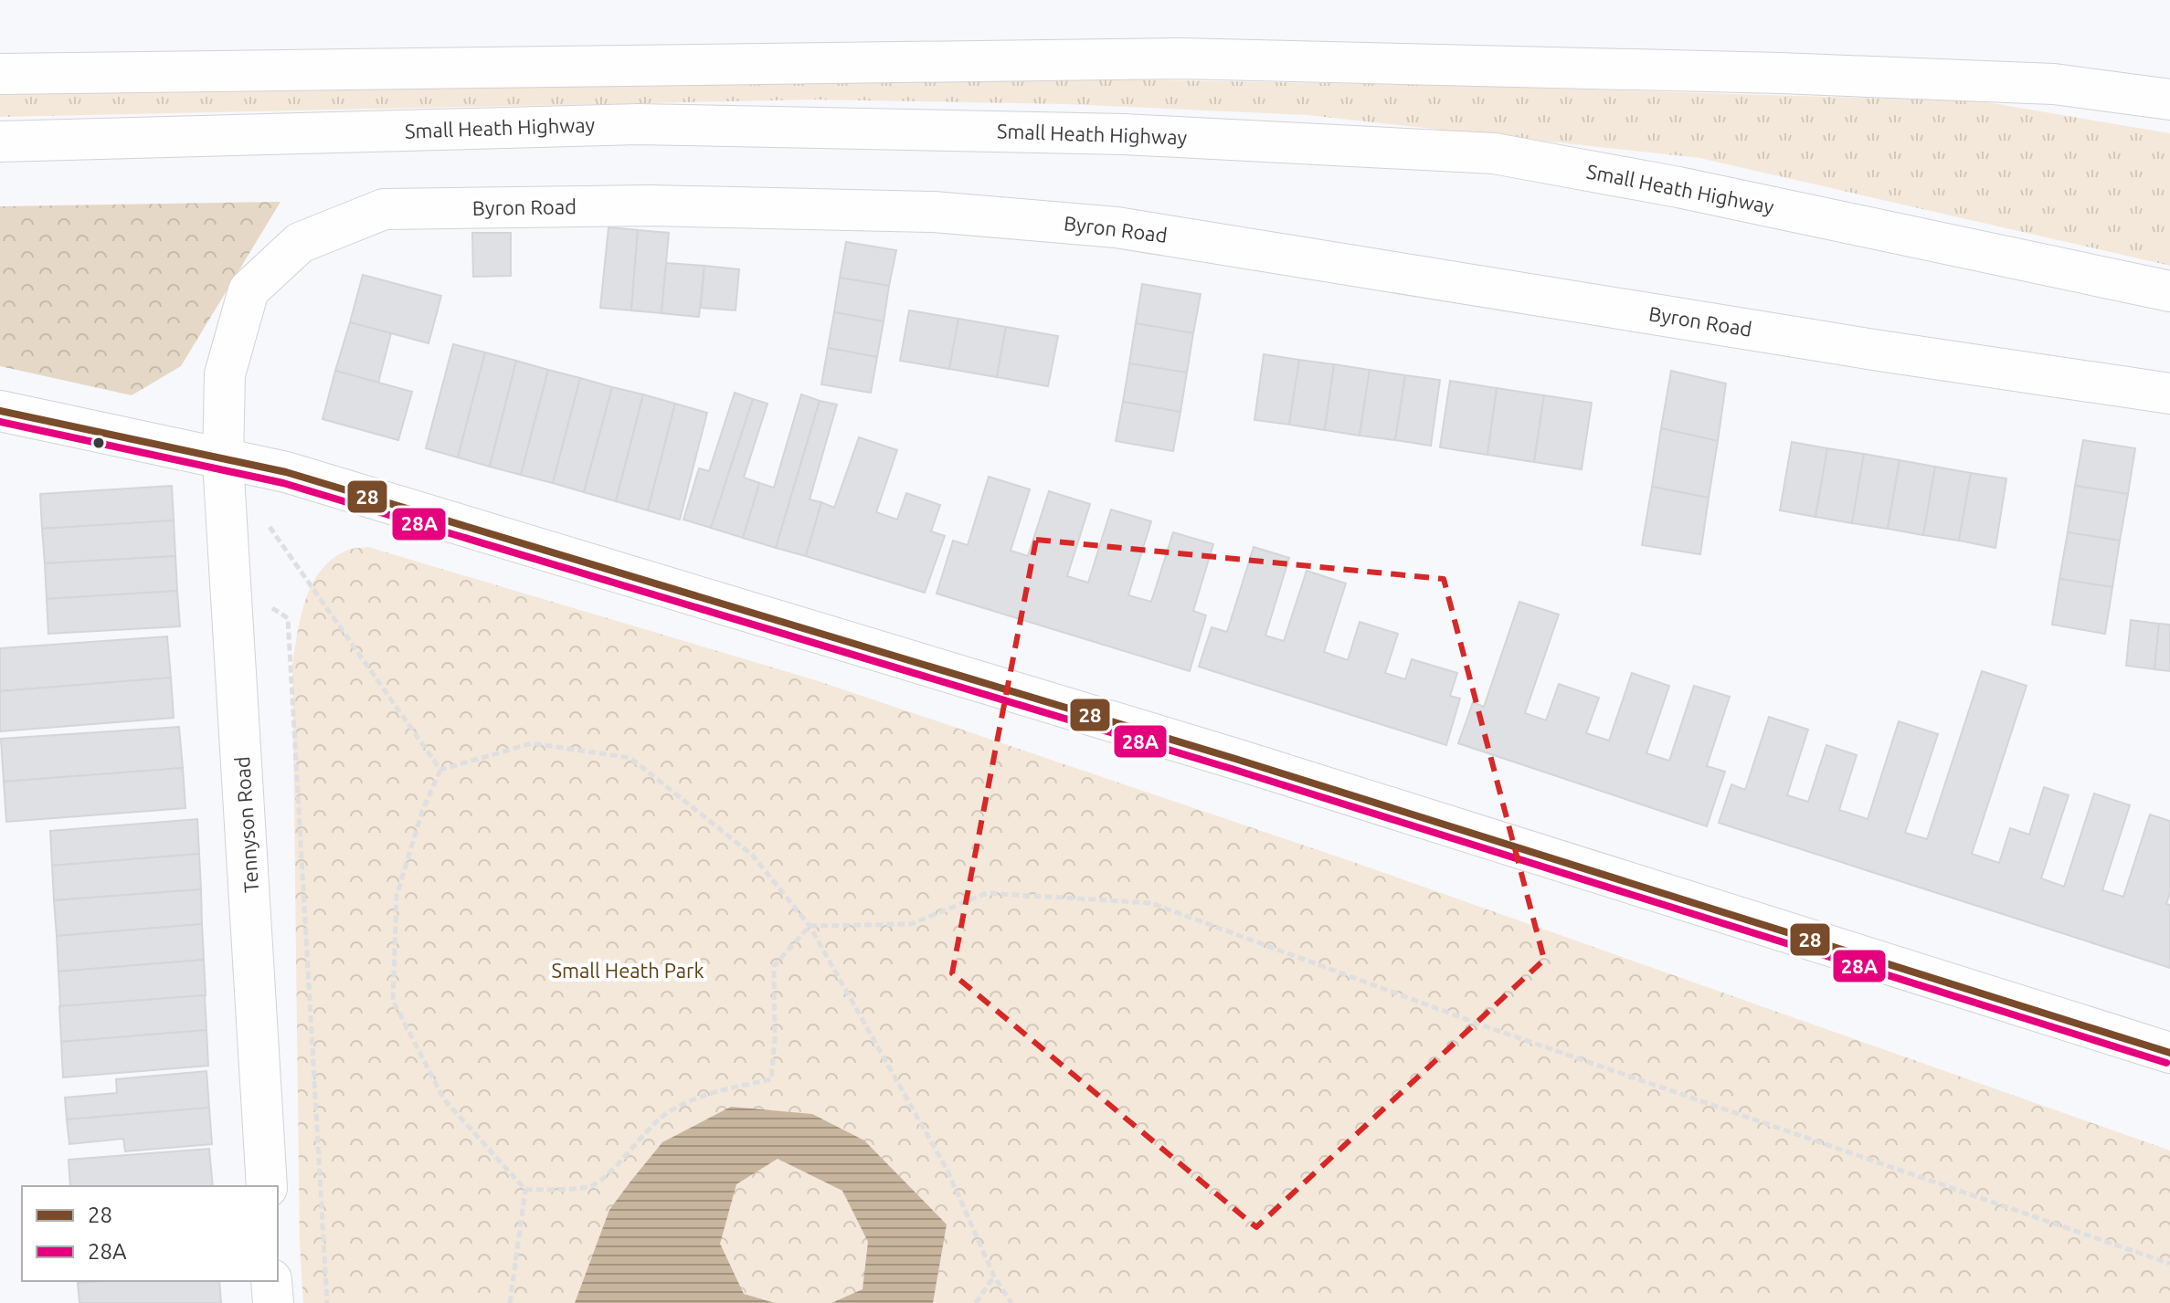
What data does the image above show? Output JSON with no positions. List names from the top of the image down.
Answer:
{
  "streets": {
    "main road": ["Small Heath Highway", "Byron Road", "Tennyson Road"]
  },
  "crossings": [
    ["Byron Road", "Tennyson Road"]
  ],
  "parks": ["Small Heath Park"],
  "lines": ["transit line 28", "transit line 28A"],
  "legend": ["28", "28A"]
}
